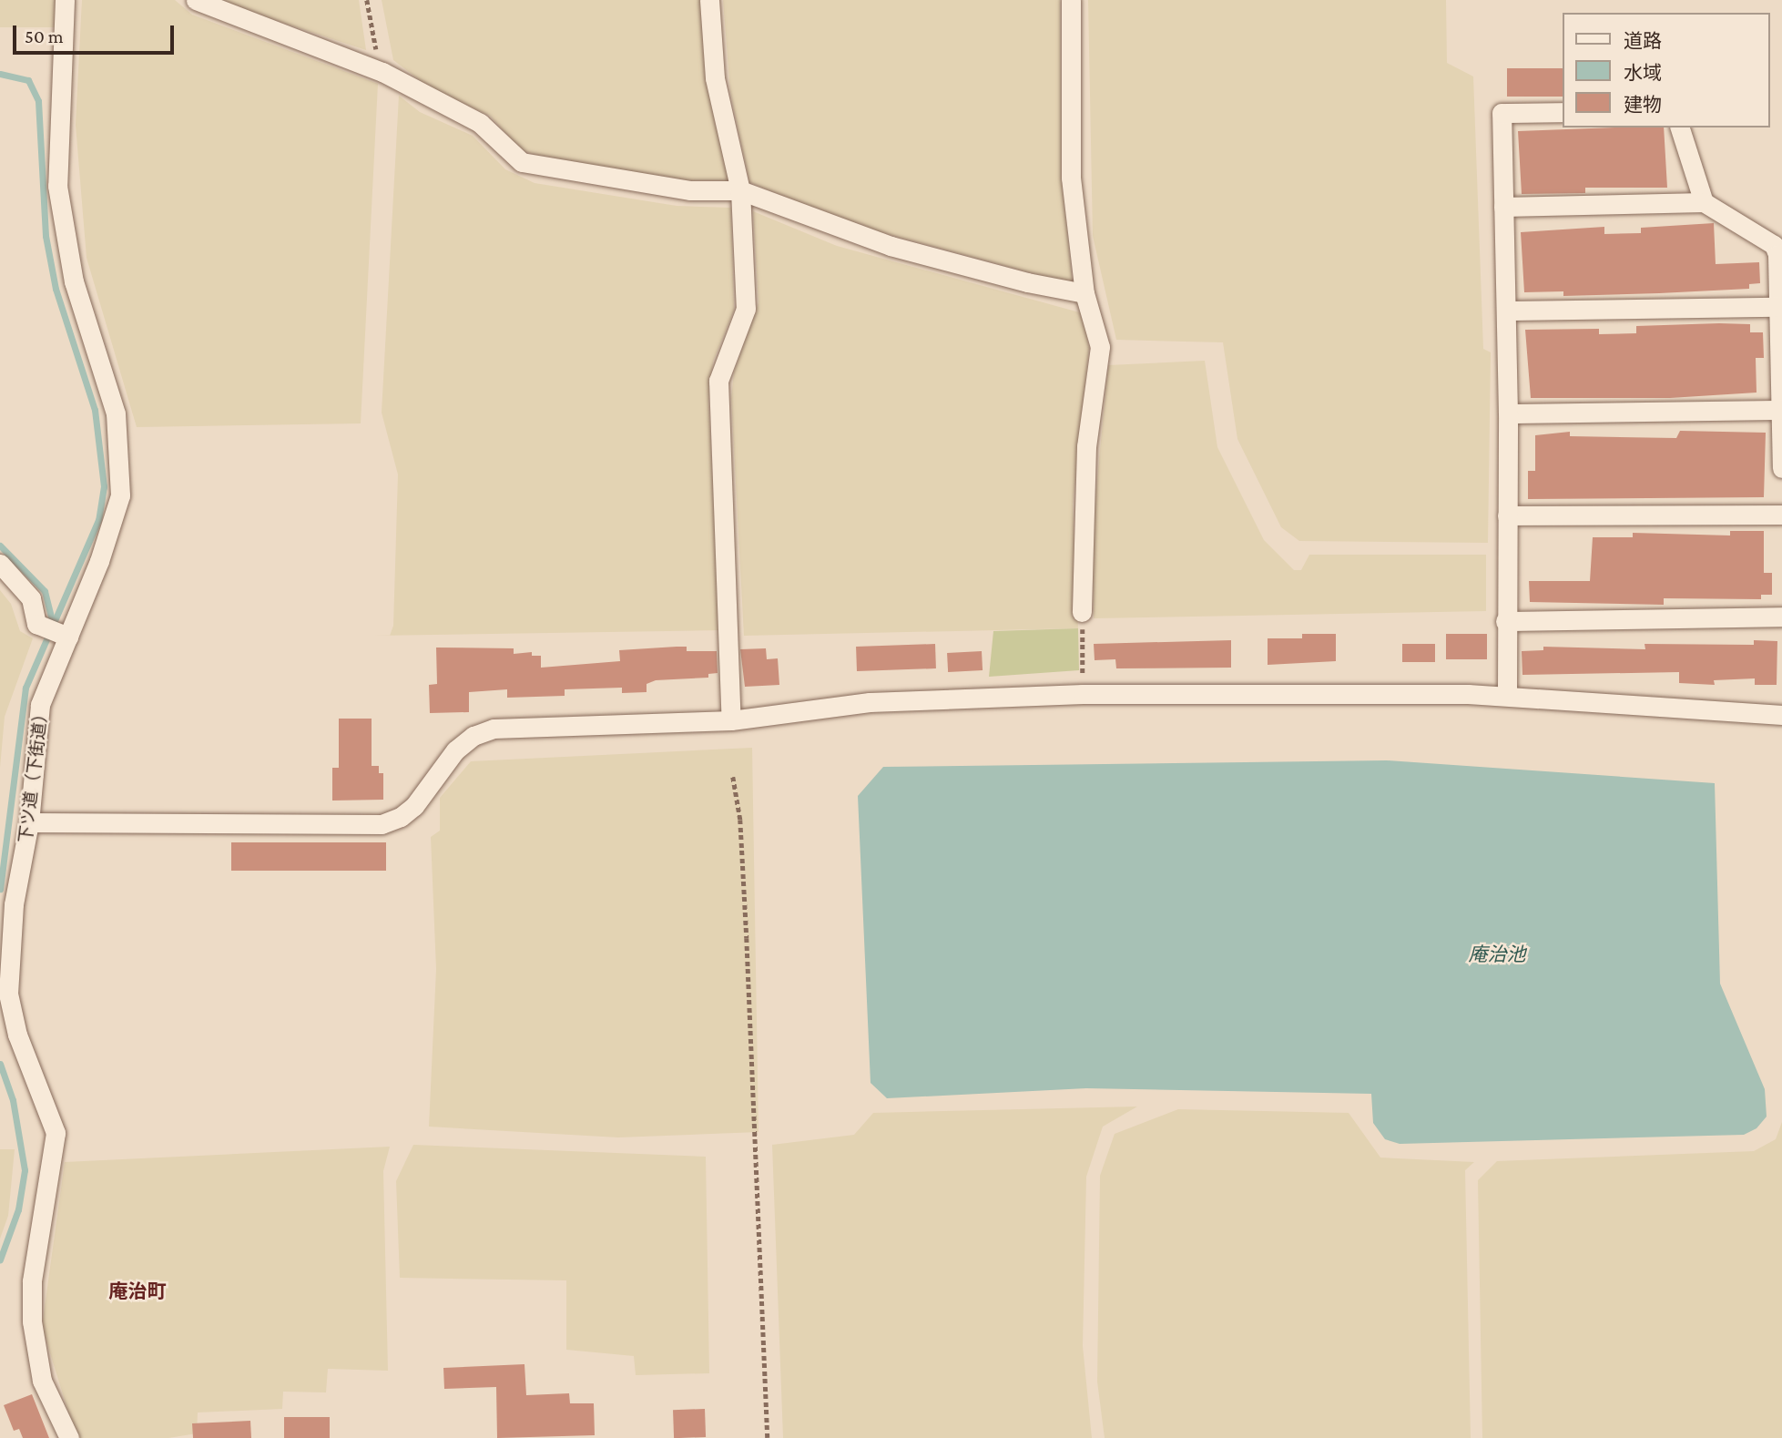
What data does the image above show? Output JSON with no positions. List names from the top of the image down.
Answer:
{
  "streets": {
    "street": ["下ツ道（下街道）"]
  },
  "districts": ["庵治町"],
  "water": ["庵治池"],
  "legend": ["道路", "水域", "建物"],
  "scale_bar": "50 m"
}
